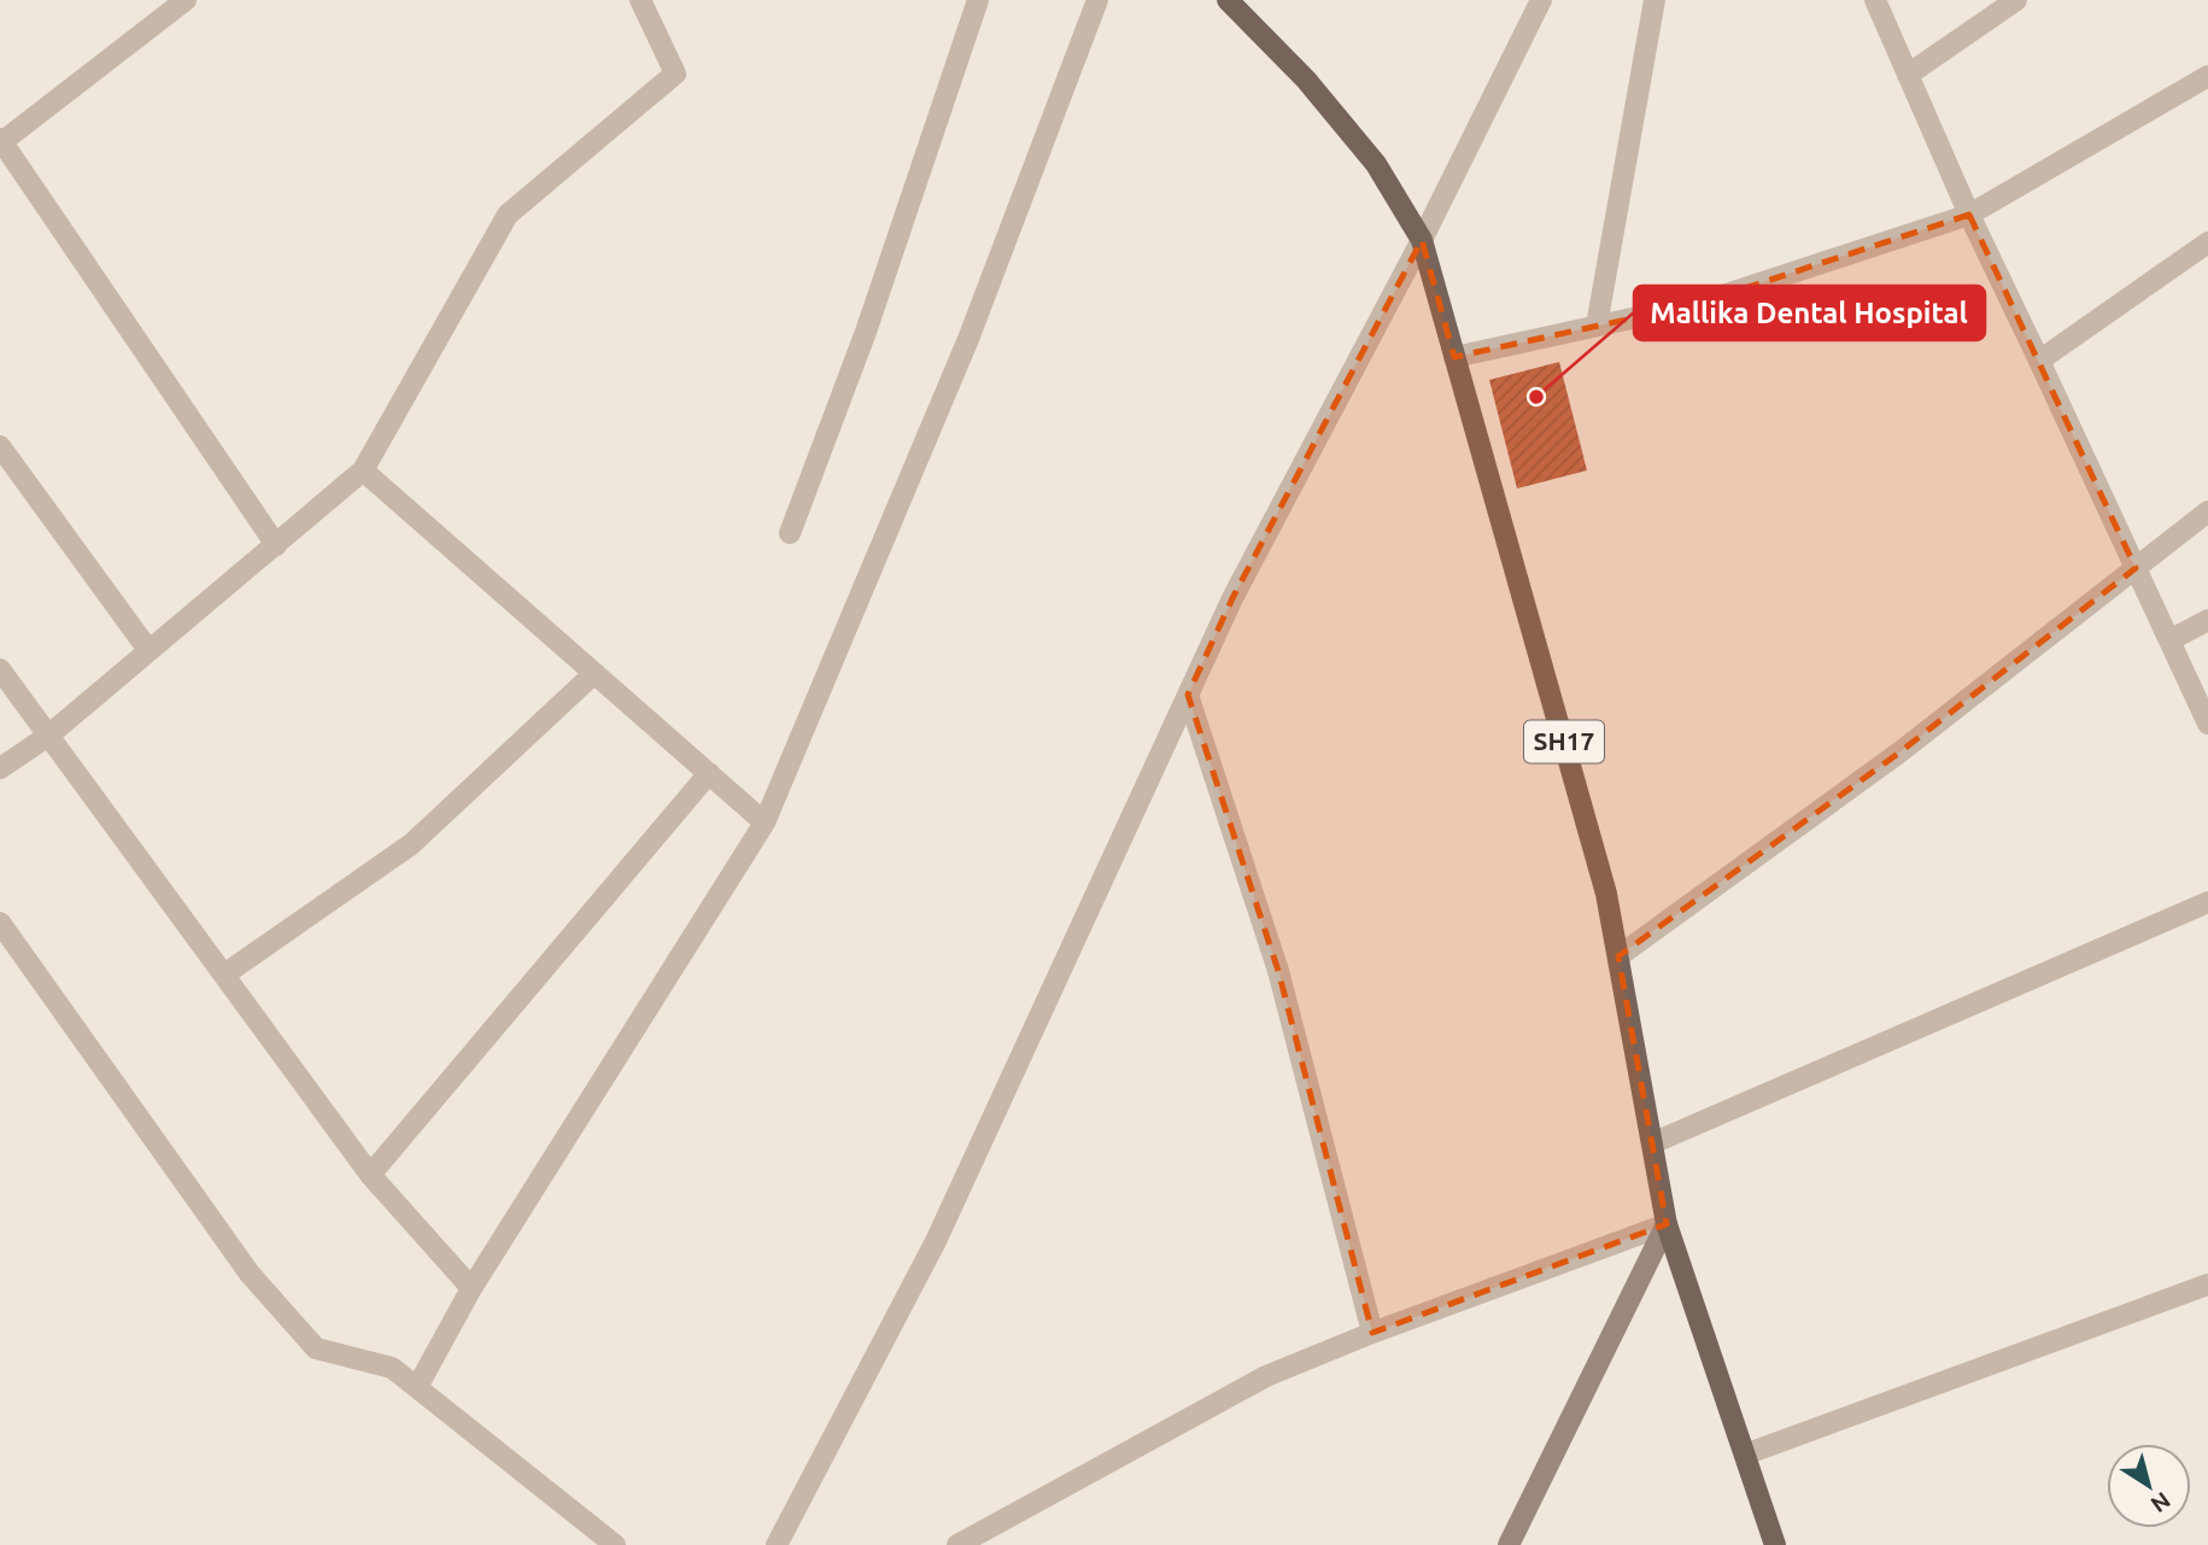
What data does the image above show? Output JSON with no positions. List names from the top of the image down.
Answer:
{
  "streets": {
    "main road": ["SH17"]
  },
  "places": ["Mallika Dental Hospital"],
  "north": "bottom right"
}
